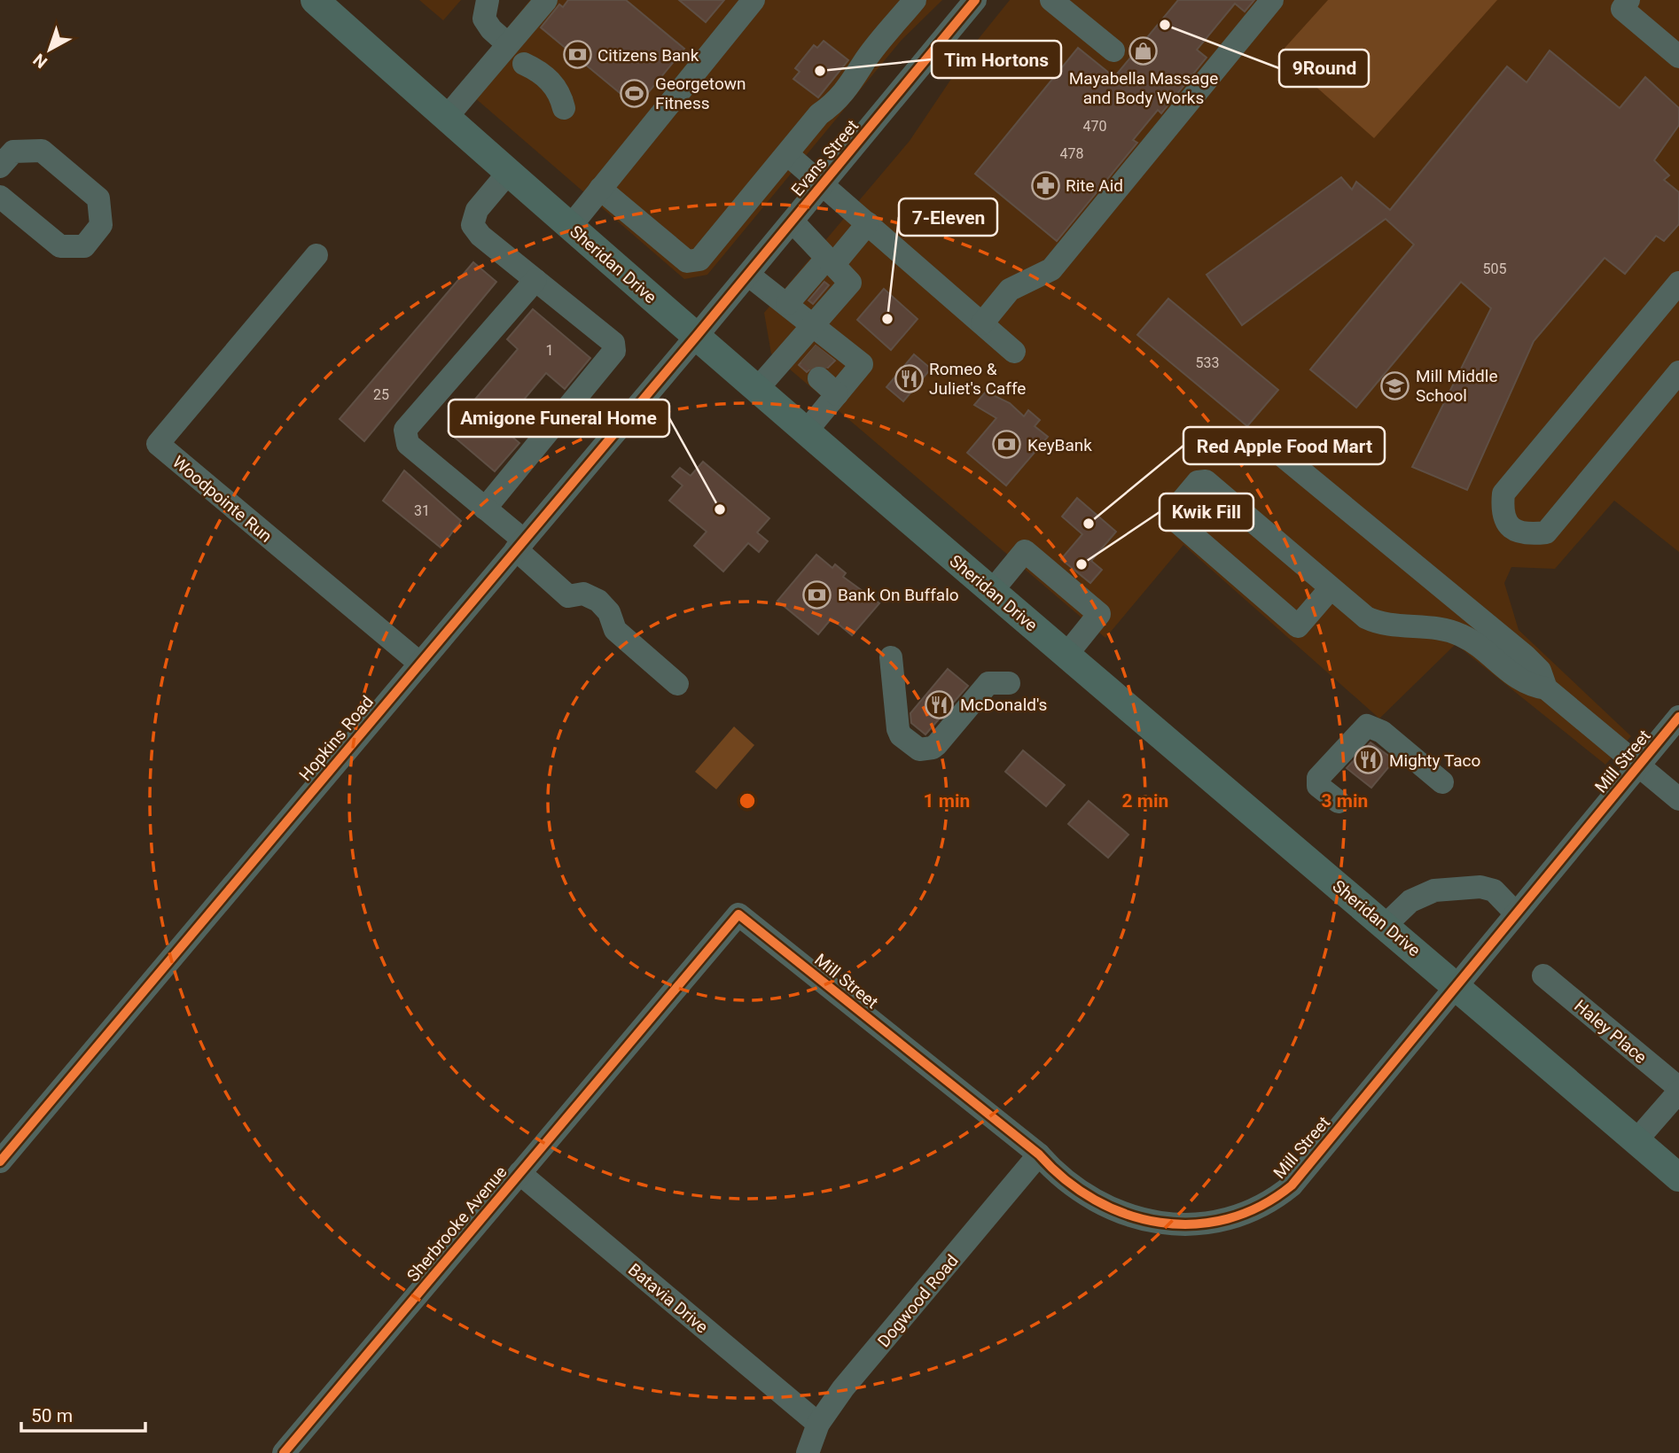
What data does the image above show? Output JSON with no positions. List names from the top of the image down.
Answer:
{
  "streets": {
    "main road": ["Sheridan Drive"],
    "street": [
      "Evans Street",
      "Woodpointe Run",
      "Hopkins Road",
      "Mill Street",
      "Haley Place",
      "Sherbrooke Avenue",
      "Batavia Drive",
      "Dogwood Road"
    ]
  },
  "crossings": [
    ["Evans Street", "Sheridan Drive"],
    ["Evans Street", "Hopkins Road"],
    ["Sheridan Drive", "Hopkins Road"],
    ["Sheridan Drive", "Mill Street"],
    ["Sheridan Drive", "Haley Place"],
    ["Woodpointe Run", "Hopkins Road"],
    ["Mill Street", "Sherbrooke Avenue"],
    ["Mill Street", "Dogwood Road"],
    ["Sherbrooke Avenue", "Batavia Drive"],
    ["Batavia Drive", "Dogwood Road"]
  ],
  "places": {
    "other": [
      "9Round",
      "Tim Hortons",
      "7-Eleven",
      "Amigone Funeral Home",
      "Red Apple Food Mart",
      "Kwik Fill"
    ],
    "shop": ["Mayabella Massage and Body Works"],
    "bank": ["Citizens Bank", "KeyBank", "Bank On Buffalo"],
    "sports": ["Georgetown Fitness"],
    "pharmacy": ["Rite Aid"],
    "restaurant": ["Romeo & Juliet's Caffe", "McDonald's", "Mighty Taco"],
    "school or university": ["Mill Middle School"]
  },
  "house_numbers": [
    "470",
    "478",
    "505",
    "1",
    "533",
    "25",
    "31"
  ],
  "scale_bar": "50 m",
  "north": "bottom left",
  "rings": ["1 min", "2 min", "3 min"]
}
